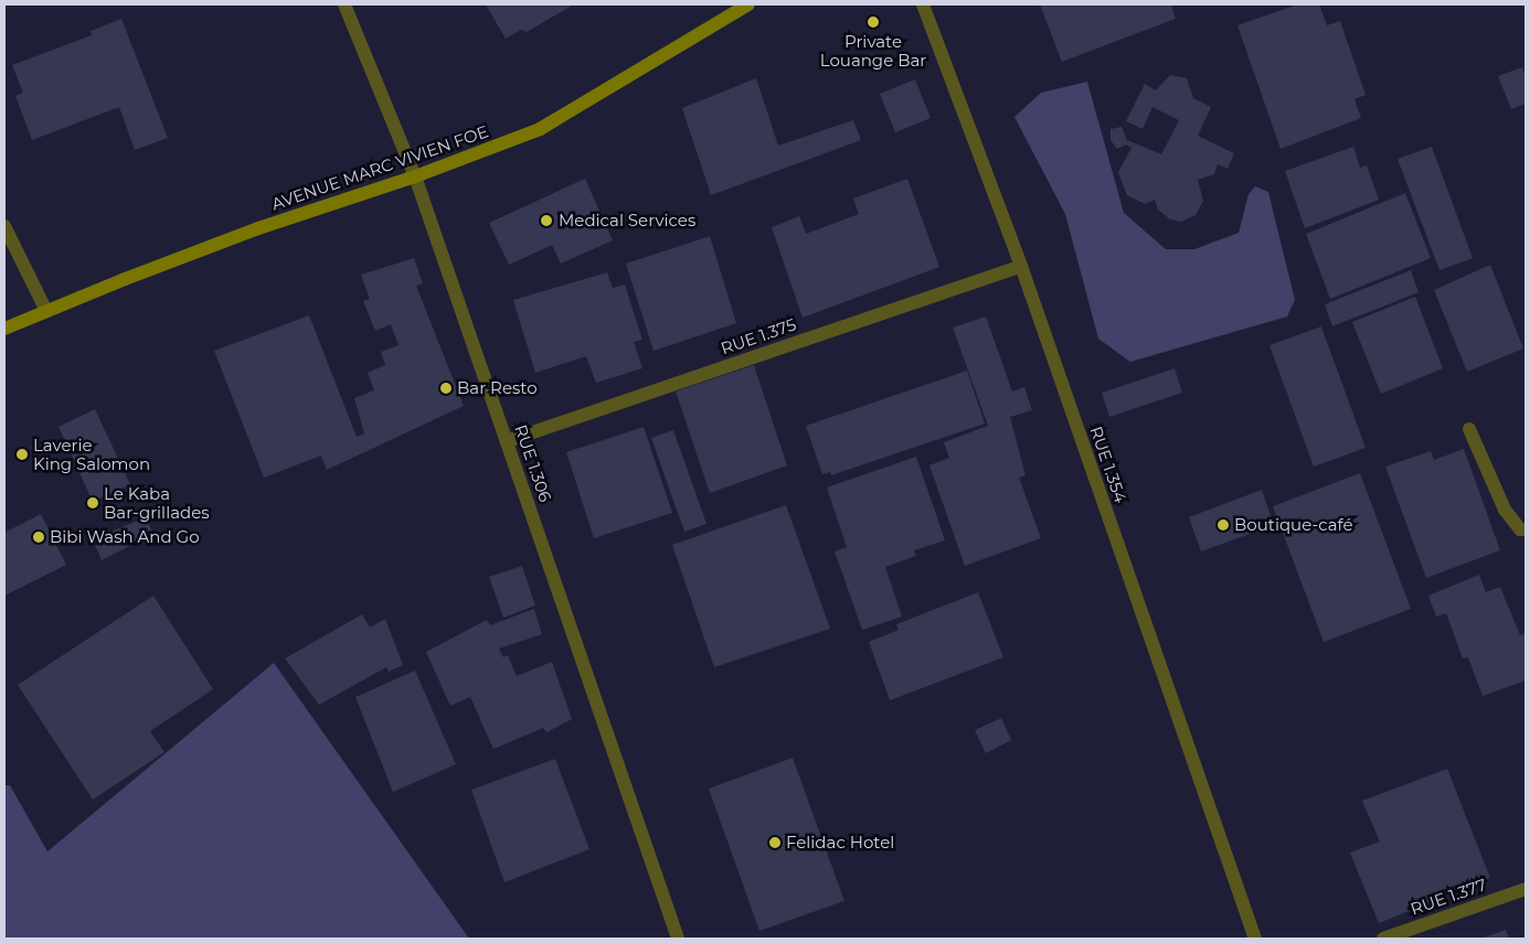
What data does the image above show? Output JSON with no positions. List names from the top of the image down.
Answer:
{
  "streets": {
    "main road": ["AVENUE MARC VIVIEN FOE"],
    "street": [
      "RUE 1.375",
      "RUE 1.306",
      "RUE 1.354",
      "RUE 1.377"
    ]
  },
  "crossings": [
    ["AVENUE MARC VIVIEN FOE", "RUE 1.306"],
    ["RUE 1.375", "RUE 1.306"],
    ["RUE 1.375", "RUE 1.354"]
  ],
  "places": [
    "Private Louange Bar",
    "Medical Services",
    "Bar Resto",
    "Laverie King Salomon",
    "Le Kaba Bar-grillades",
    "Boutique-café",
    "Bibi Wash And Go",
    "Felidac Hotel"
  ]
}
